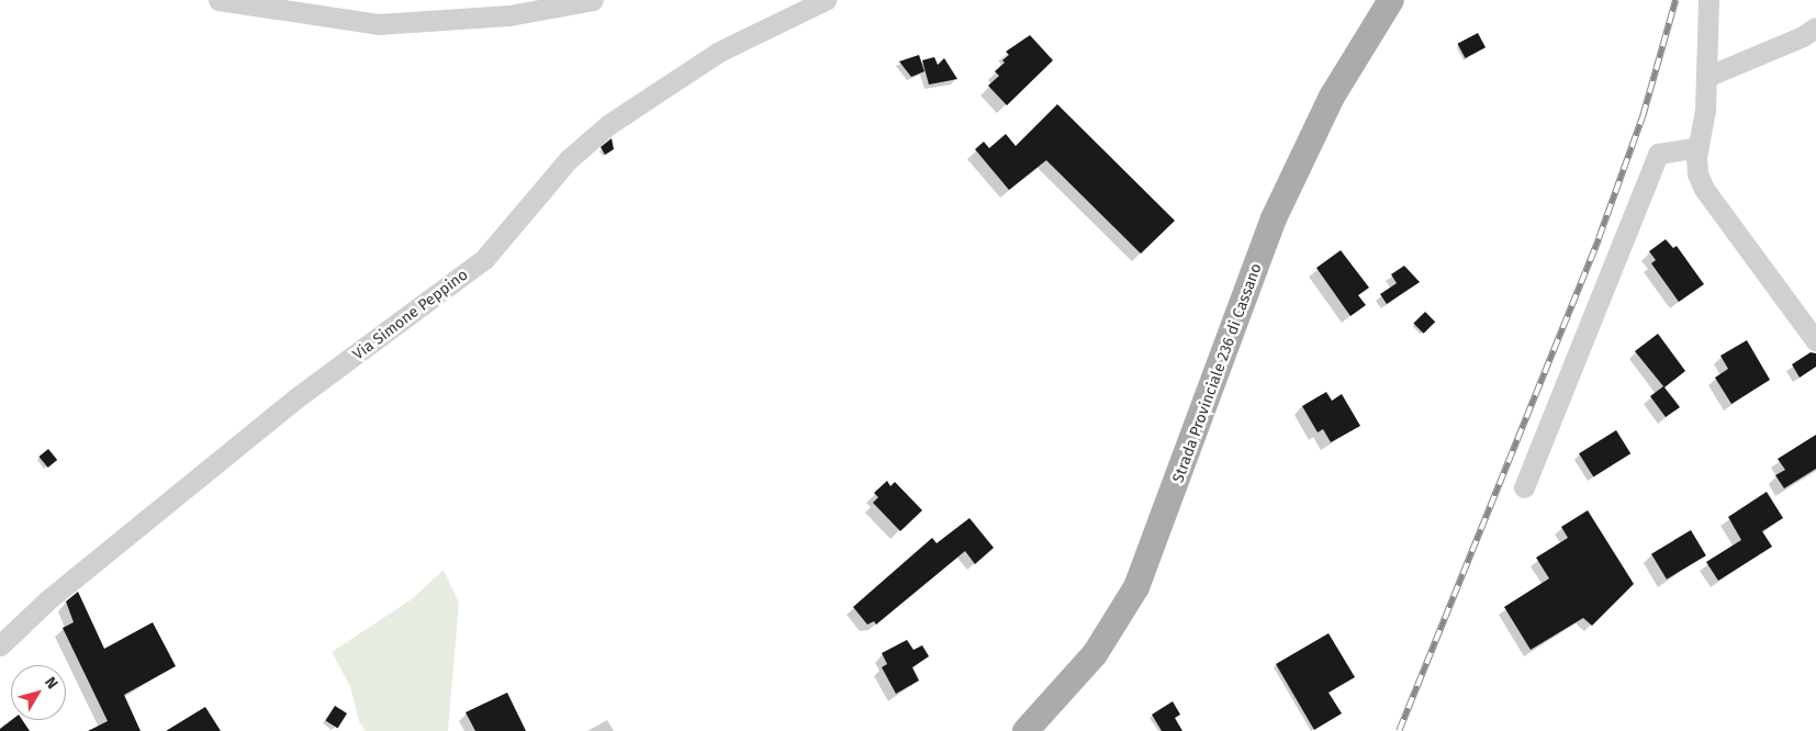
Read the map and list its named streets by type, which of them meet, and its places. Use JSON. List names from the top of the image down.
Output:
{
  "streets": {
    "main road": ["Strada Provinciale 236 di Cassano"],
    "street": ["Via Simone Peppino"]
  },
  "north": "top right"
}
